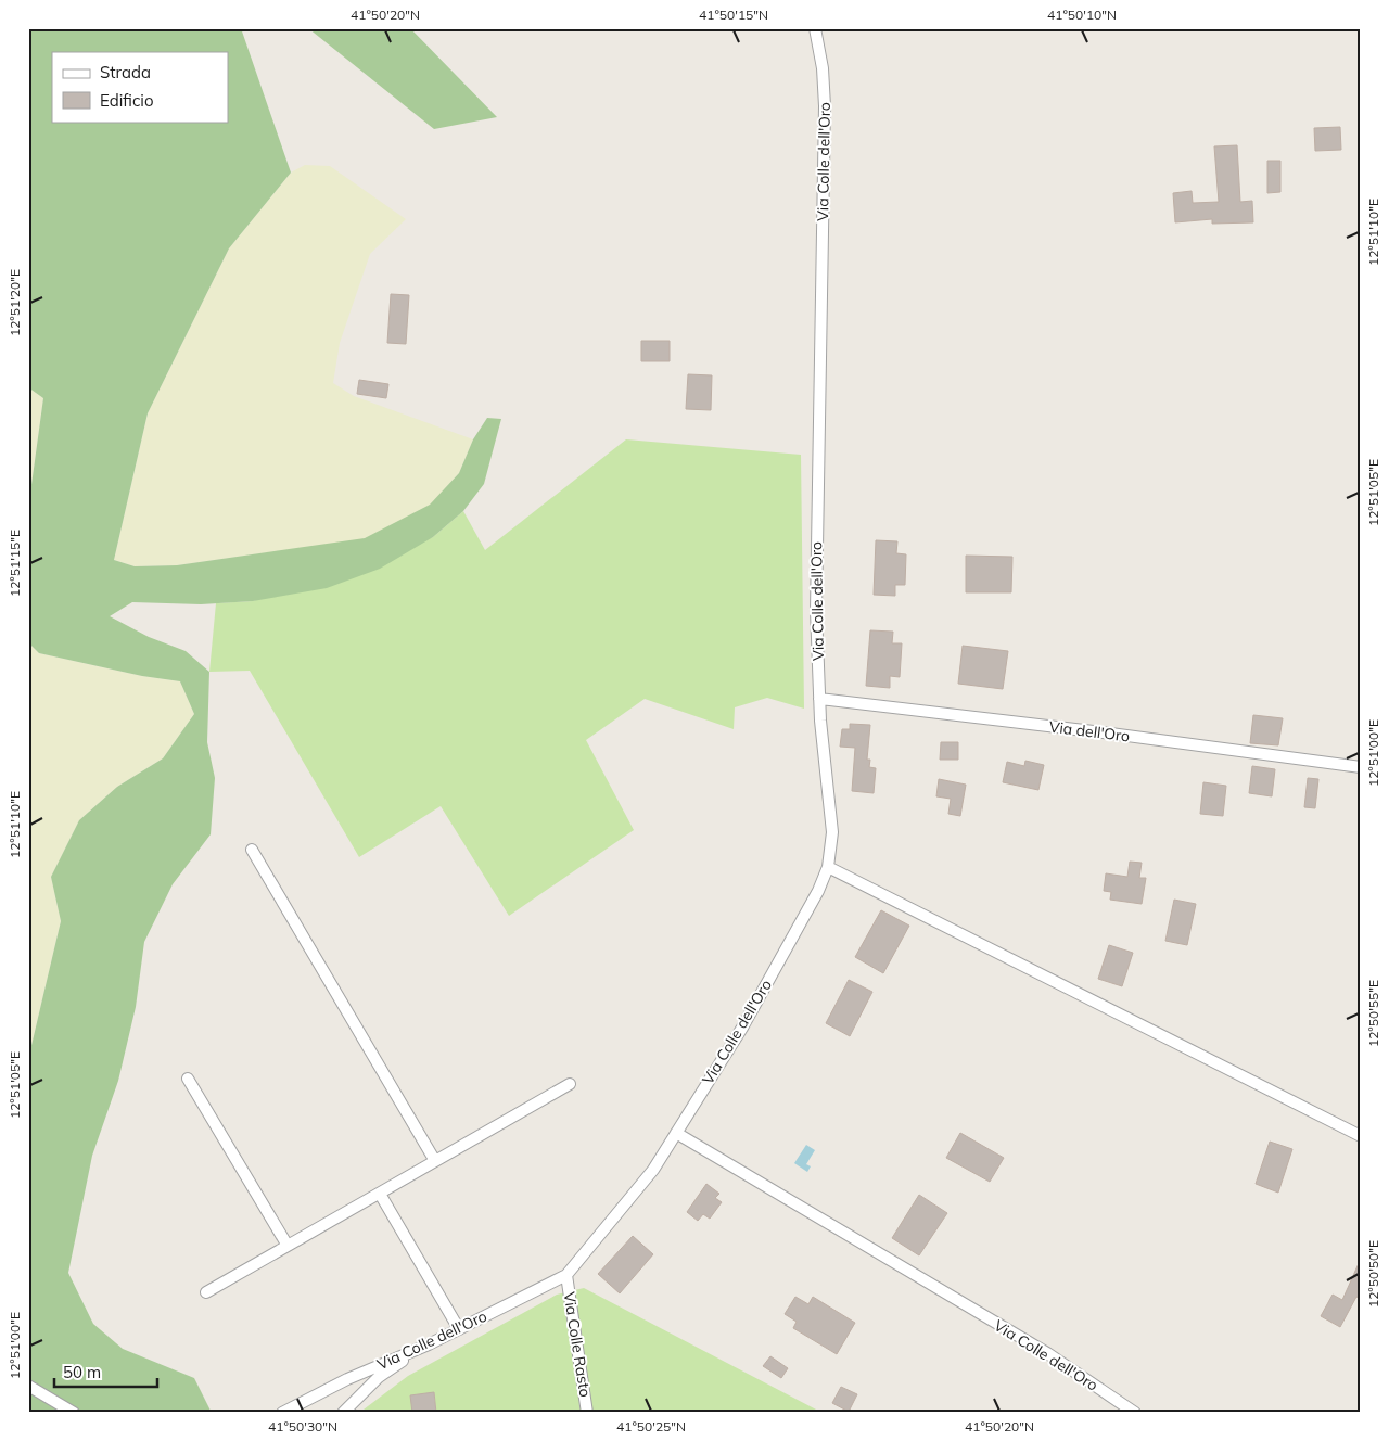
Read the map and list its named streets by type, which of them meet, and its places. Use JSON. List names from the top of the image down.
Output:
{
  "streets": {
    "street": ["Via Colle dell'Oro", "Via dell'Oro", "Via Colle Rasto"]
  },
  "crossings": [
    ["Via Colle dell'Oro", "Via dell'Oro"],
    ["Via Colle dell'Oro", "Via Colle Rasto"]
  ],
  "legend": ["Strada", "Edificio"],
  "scale_bar": "50 m",
  "coordinates": [
    "41°50'20\"N",
    "41°50'15\"N",
    "41°50'10\"N",
    "12°51'10\"E",
    "12°51'20\"E",
    "12°51'05\"E",
    "12°51'15\"E",
    "12°51'00\"E",
    "12°50'55\"E",
    "12°50'50\"E",
    "41°50'30\"N",
    "41°50'25\"N"
  ]
}
